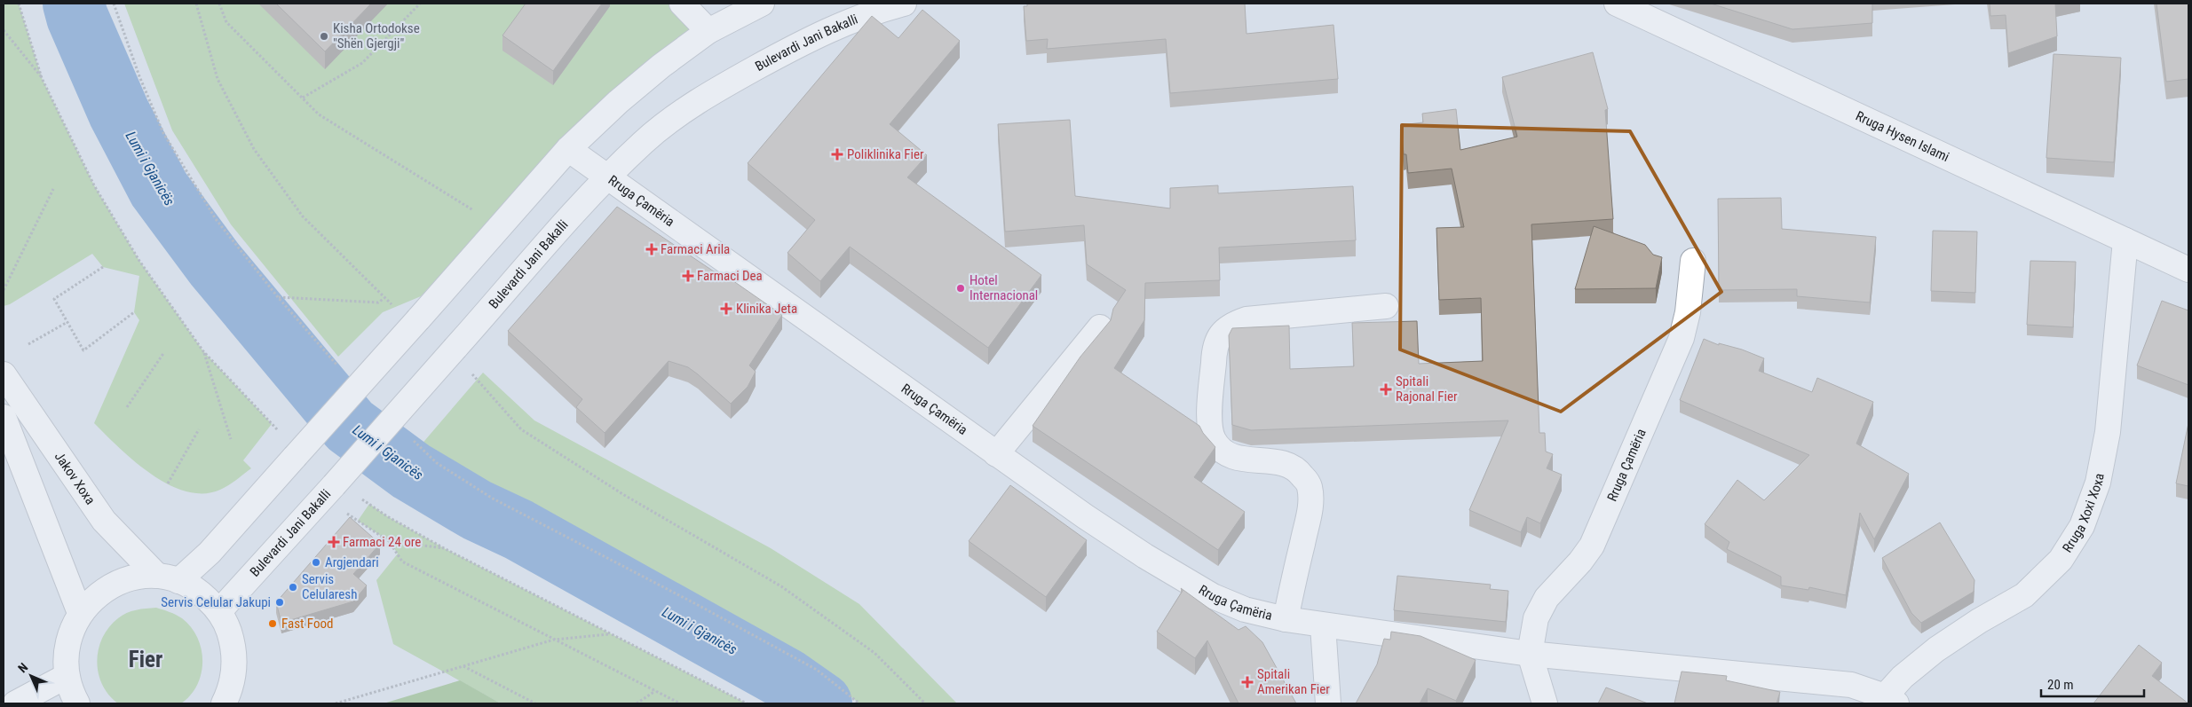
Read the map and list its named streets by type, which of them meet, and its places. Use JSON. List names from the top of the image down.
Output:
{
  "streets": {
    "street": [
      "Bulevardi Jani Bakalli",
      "Rruga Hysen Islami",
      "Rruga Çamëria",
      "Jakov Xoxa",
      "Rruga Xoxi Xoxa"
    ]
  },
  "crossings": [
    ["Bulevardi Jani Bakalli", "Rruga Çamëria"],
    ["Rruga Hysen Islami", "Rruga Xoxi Xoxa"],
    ["Rruga Çamëria", "Rruga Xoxi Xoxa"]
  ],
  "districts": ["Fier"],
  "water": ["Lumi i Gjanicës"],
  "places": {
    "other": [
      "Kisha Ortodokse \"Shën Gjergji\"",
      "Hotel Internacional",
      "Argjendari",
      "Servis Celularesh",
      "Servis Celular Jakupi",
      "Fast Food"
    ],
    "health": [
      "Poliklinika Fier",
      "Farmaci Arila",
      "Farmaci Dea",
      "Klinika Jeta",
      "Spitali Rajonal Fier",
      "Farmaci 24 ore",
      "Spitali Amerikan Fier"
    ]
  },
  "scale_bar": "20 m",
  "north": "top left"
}
